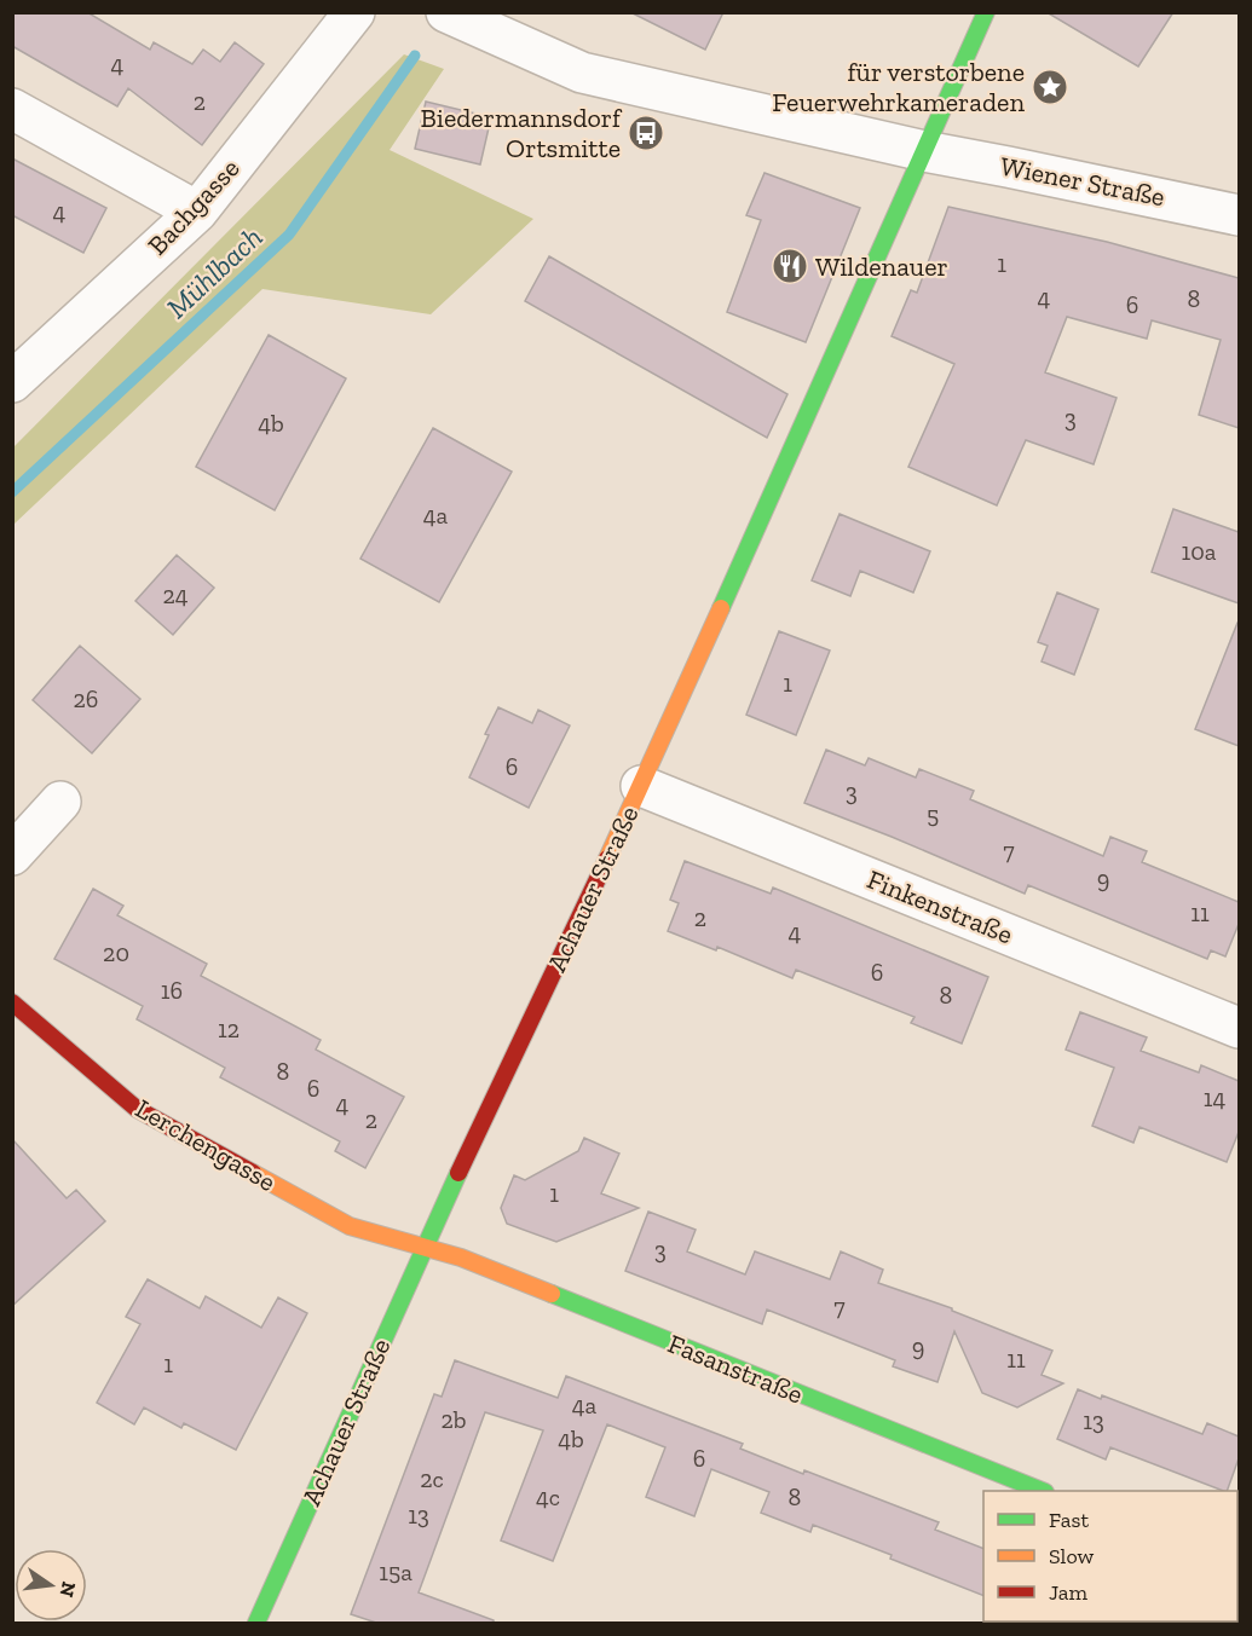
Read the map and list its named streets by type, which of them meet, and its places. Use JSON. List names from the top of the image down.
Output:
{
  "streets": {
    "street": [
      "Wiener Straße",
      "Bachgasse",
      "Achauer Straße",
      "Finkenstraße",
      "Lerchengasse",
      "Fasanstraße"
    ]
  },
  "crossings": [
    ["Wiener Straße", "Achauer Straße"],
    ["Achauer Straße", "Finkenstraße"],
    ["Achauer Straße", "Lerchengasse"],
    ["Achauer Straße", "Fasanstraße"],
    ["Lerchengasse", "Fasanstraße"]
  ],
  "water": ["Mühlbach"],
  "places": {
    "place": ["für verstorbene Feuerwehrkameraden"],
    "bus stop": ["Biedermannsdorf Ortsmitte"],
    "restaurant": ["Wildenauer"]
  },
  "house_numbers": [
    "4",
    "2",
    "4",
    "1",
    "4",
    "8",
    "6",
    "3",
    "4b",
    "4a",
    "10a",
    "24",
    "1",
    "26",
    "6",
    "3",
    "5",
    "7",
    "9",
    "11",
    "2",
    "4",
    "20",
    "6",
    "16",
    "8",
    "12",
    "8",
    "6",
    "14",
    "4",
    "2",
    "1",
    "3",
    "7",
    "9",
    "11",
    "1",
    "4a",
    "2b",
    "13",
    "4b",
    "6",
    "2c",
    "4c",
    "8",
    "13",
    "15a"
  ],
  "legend": ["Fast", "Slow", "Jam"],
  "north": "right"
}
